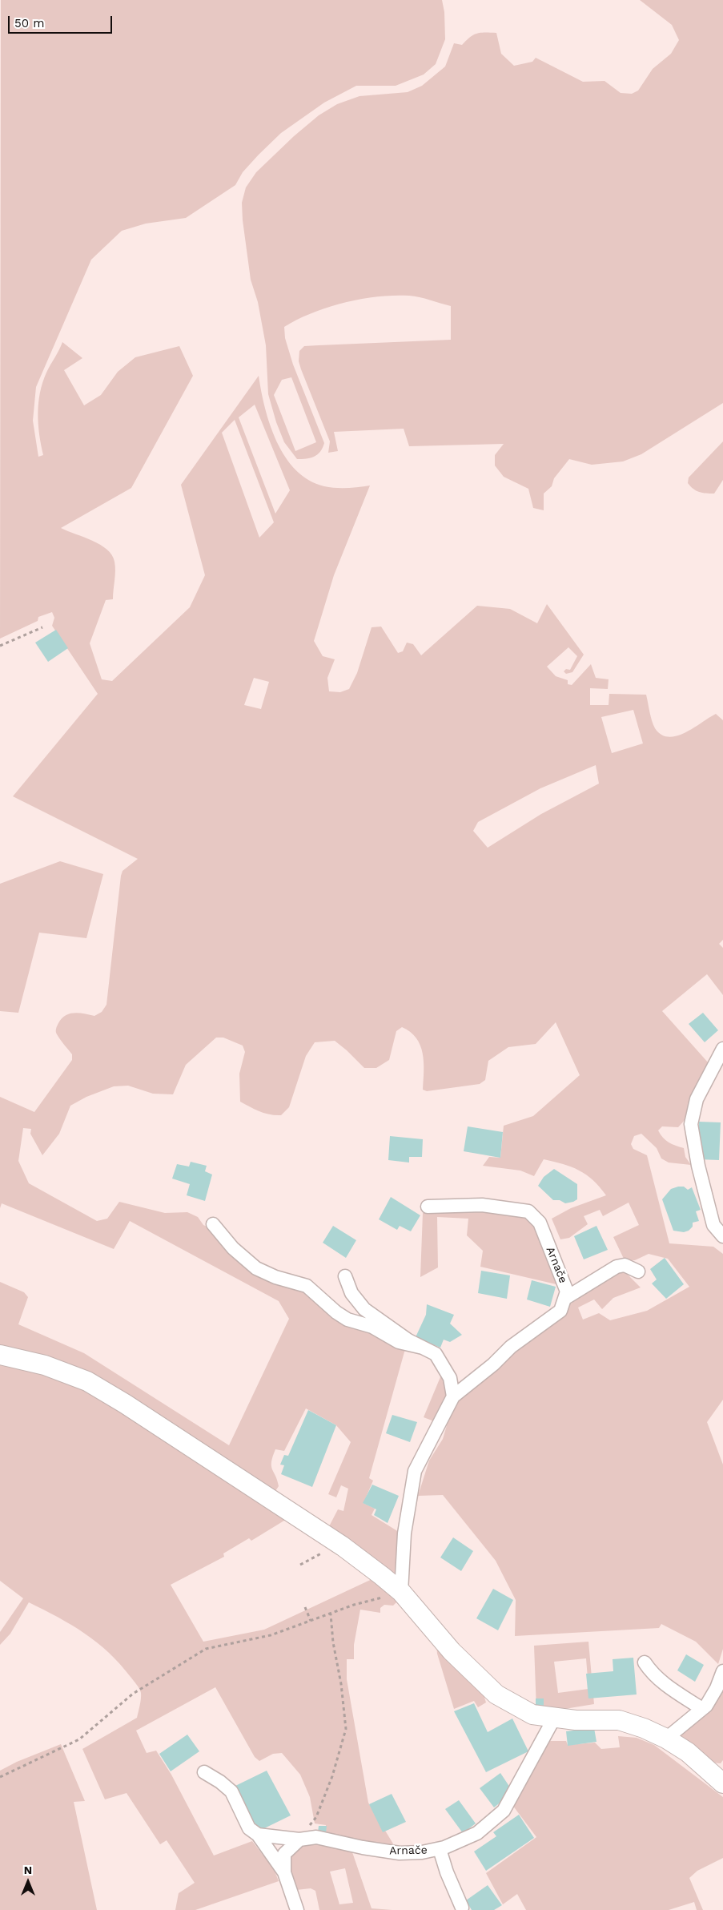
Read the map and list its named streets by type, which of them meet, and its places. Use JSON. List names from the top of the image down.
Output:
{
  "streets": {
    "street": ["Arnače"]
  },
  "scale_bar": "50 m",
  "north": "top"
}
